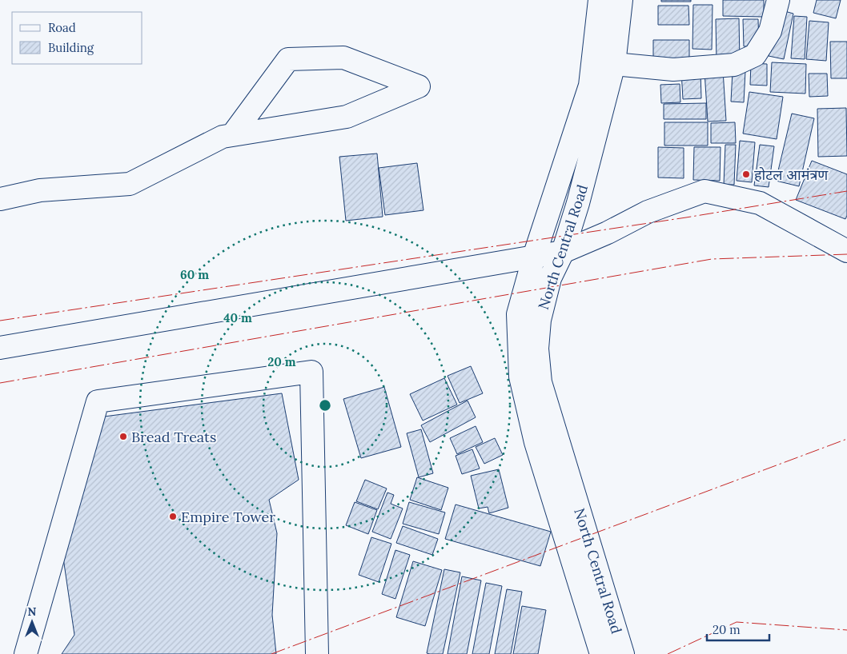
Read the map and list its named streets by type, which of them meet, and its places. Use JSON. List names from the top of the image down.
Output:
{
  "streets": {
    "main road": ["North Central Road"]
  },
  "places": ["होटल आमंत्रण", "Bread Treats", "Empire Tower"],
  "legend": ["Road", "Building"],
  "scale_bar": "20 m",
  "north": "top",
  "rings": ["60 m", "40 m", "20 m"]
}
